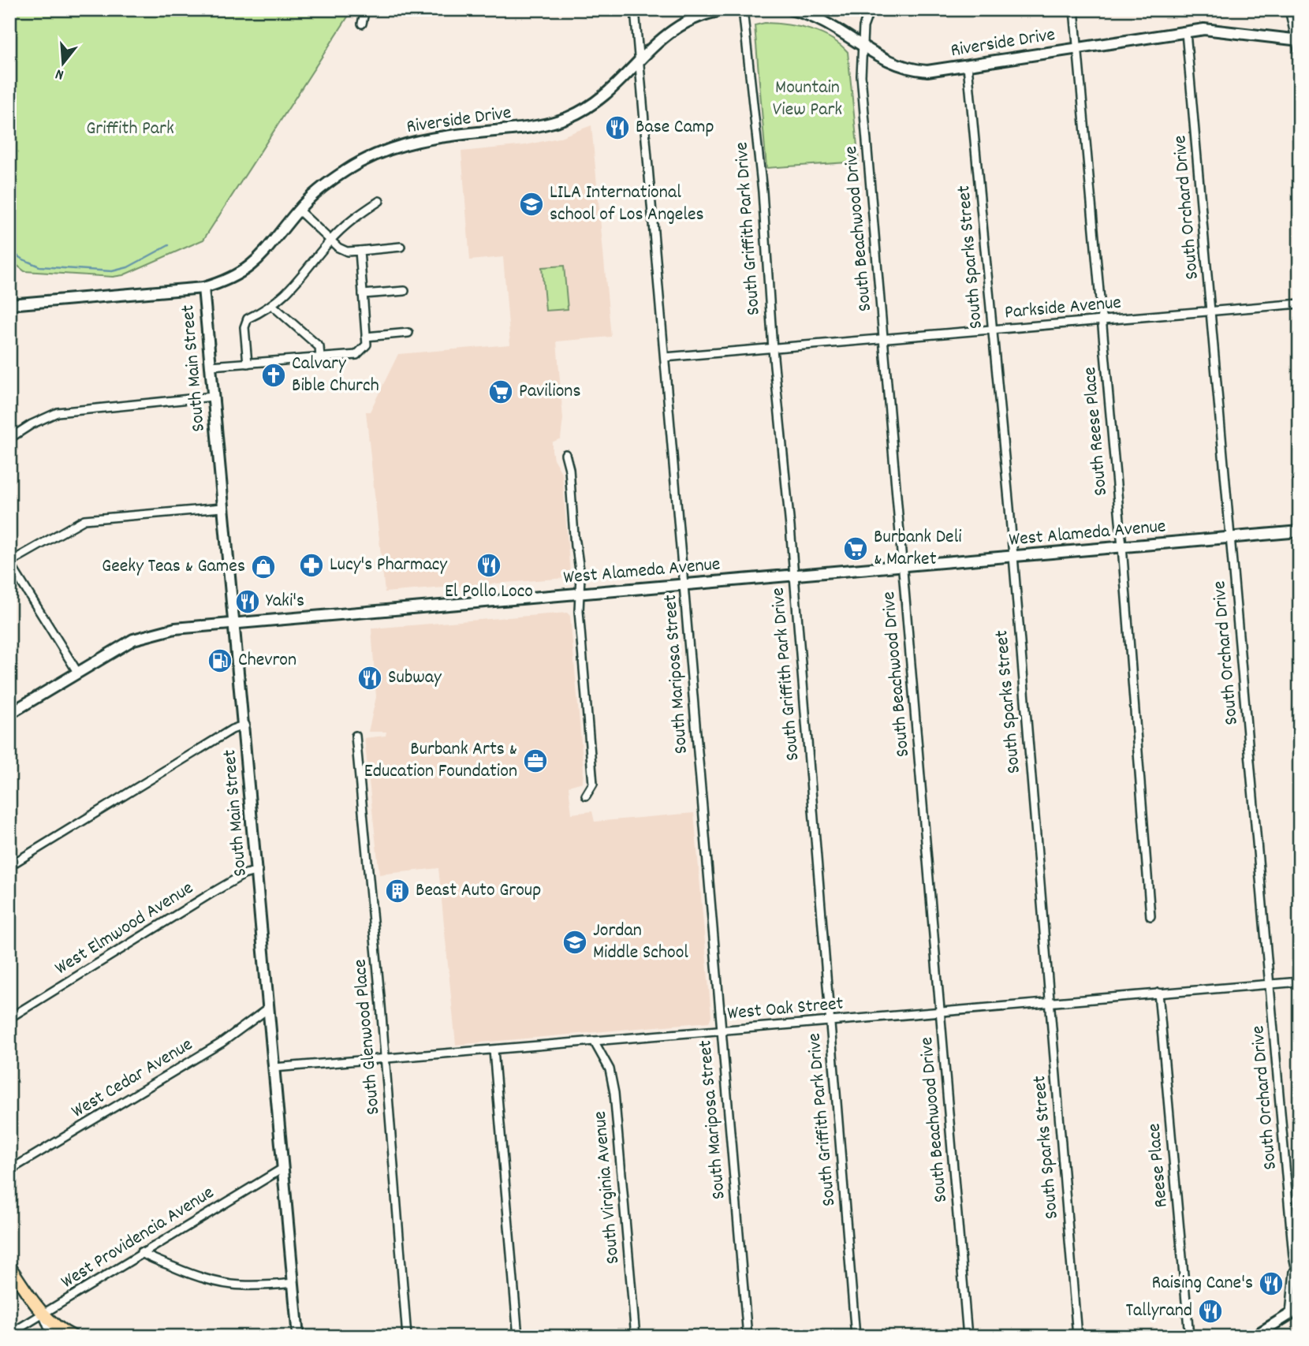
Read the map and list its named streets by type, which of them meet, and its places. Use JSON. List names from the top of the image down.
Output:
{
  "streets": {
    "main road": ["Riverside Drive", "South Main Street", "West Alameda Avenue"],
    "street": [
      "South Orchard Drive",
      "South Griffith Park Drive",
      "South Beachwood Drive",
      "South Sparks Street",
      "Parkside Avenue",
      "South Reese Place",
      "South Mariposa Street",
      "West Elmwood Avenue",
      "West Oak Street",
      "South Glenwood Place",
      "West Cedar Avenue",
      "Reese Place",
      "South Virginia Avenue",
      "West Providencia Avenue"
    ]
  },
  "crossings": [
    ["Riverside Drive", "South Orchard Drive"],
    ["Riverside Drive", "South Beachwood Drive"],
    ["Riverside Drive", "South Sparks Street"],
    ["Riverside Drive", "South Main Street"],
    ["Riverside Drive", "South Reese Place"],
    ["Riverside Drive", "South Mariposa Street"],
    ["South Orchard Drive", "Parkside Avenue"],
    ["South Orchard Drive", "West Alameda Avenue"],
    ["South Orchard Drive", "West Oak Street"],
    ["South Griffith Park Drive", "Parkside Avenue"],
    ["South Griffith Park Drive", "West Alameda Avenue"],
    ["South Griffith Park Drive", "West Oak Street"],
    ["South Beachwood Drive", "Parkside Avenue"],
    ["South Beachwood Drive", "West Alameda Avenue"],
    ["South Beachwood Drive", "West Oak Street"],
    ["South Sparks Street", "Parkside Avenue"],
    ["South Sparks Street", "West Alameda Avenue"],
    ["South Sparks Street", "West Oak Street"],
    ["Parkside Avenue", "South Reese Place"],
    ["Parkside Avenue", "South Mariposa Street"],
    ["South Main Street", "West Alameda Avenue"],
    ["South Main Street", "West Elmwood Avenue"],
    ["South Main Street", "West Oak Street"],
    ["South Main Street", "West Cedar Avenue"],
    ["South Main Street", "West Providencia Avenue"],
    ["South Reese Place", "West Alameda Avenue"],
    ["West Alameda Avenue", "South Mariposa Street"],
    ["South Mariposa Street", "West Oak Street"],
    ["West Oak Street", "South Glenwood Place"],
    ["West Oak Street", "Reese Place"],
    ["West Oak Street", "South Virginia Avenue"]
  ],
  "parks": ["Mountain View Park", "Griffith Park"],
  "places": {
    "restaurant": [
      "Base Camp",
      "El Pollo Loco",
      "Yaki's",
      "Subway",
      "Raising Cane's",
      "Tallyrand"
    ],
    "school or university": ["LILA International school of Los Angeles", "Jordan Middle School"],
    "church": ["Calvary Bible Church"],
    "supermarket": ["Pavilions", "Burbank Deli & Market"],
    "pharmacy": ["Lucy's Pharmacy"],
    "shop": ["Geeky Teas & Games"],
    "fuel station": ["Chevron"],
    "office": ["Burbank Arts & Education Foundation"],
    "building": ["Beast Auto Group"]
  },
  "north": "bottom"
}
